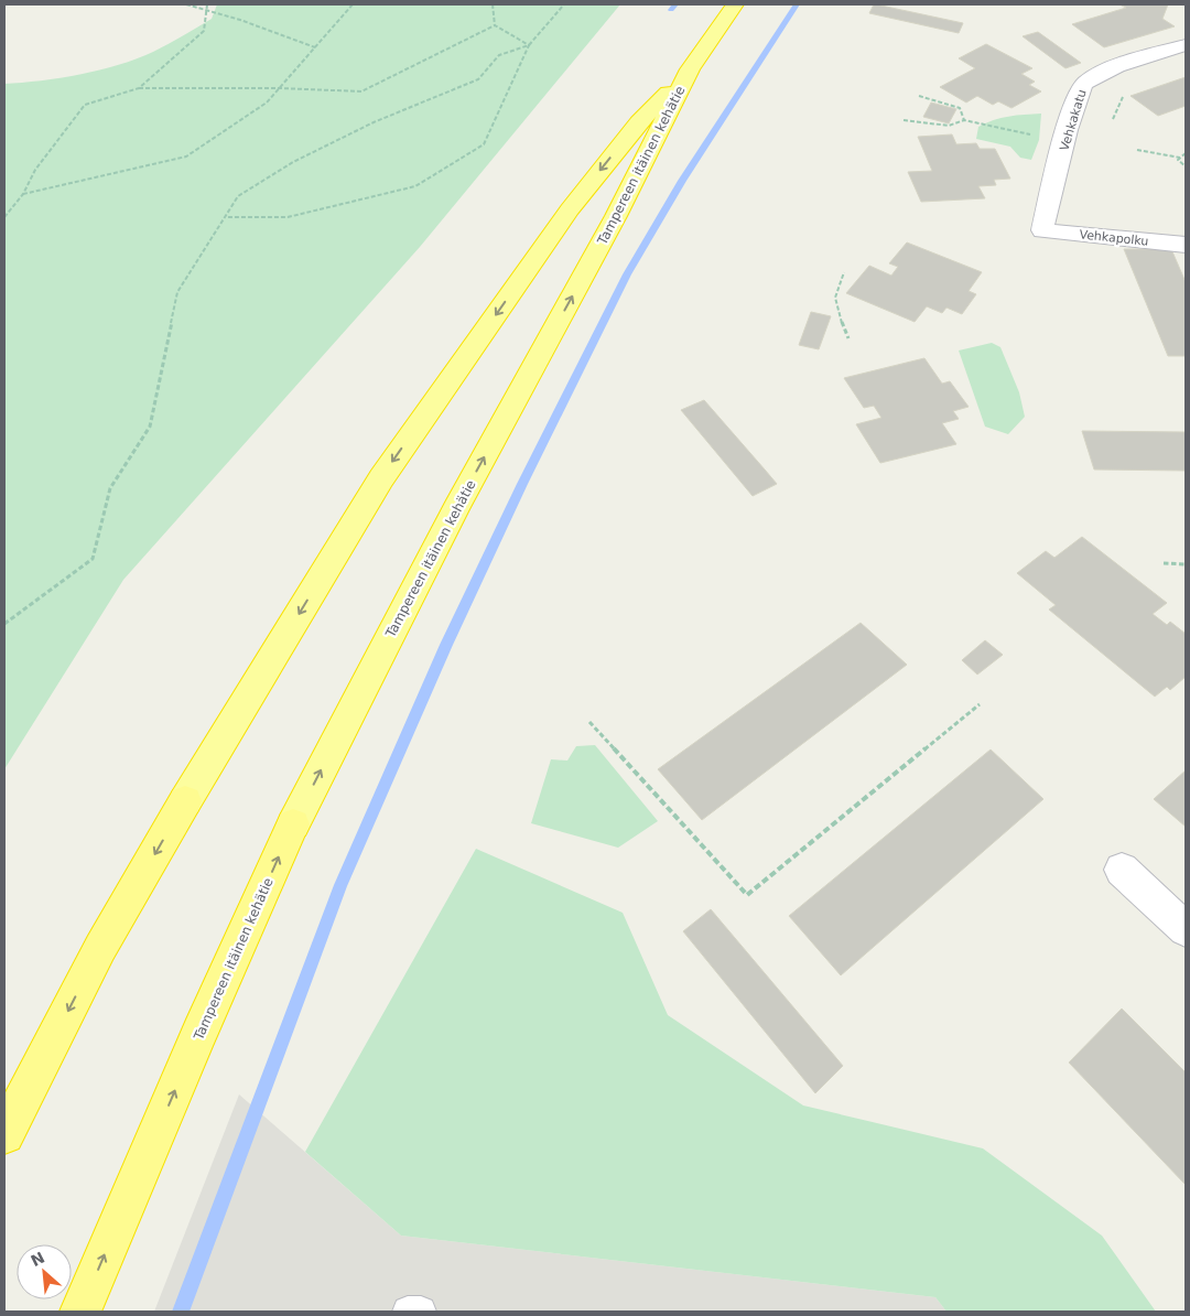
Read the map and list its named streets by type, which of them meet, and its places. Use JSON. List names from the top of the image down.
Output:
{
  "streets": {
    "highway": ["Tampereen itäinen kehätie"],
    "street": ["Vehkakatu", "Vehkapolku"]
  },
  "crossings": [
    ["Vehkakatu", "Vehkapolku"]
  ],
  "north": "top left"
}
